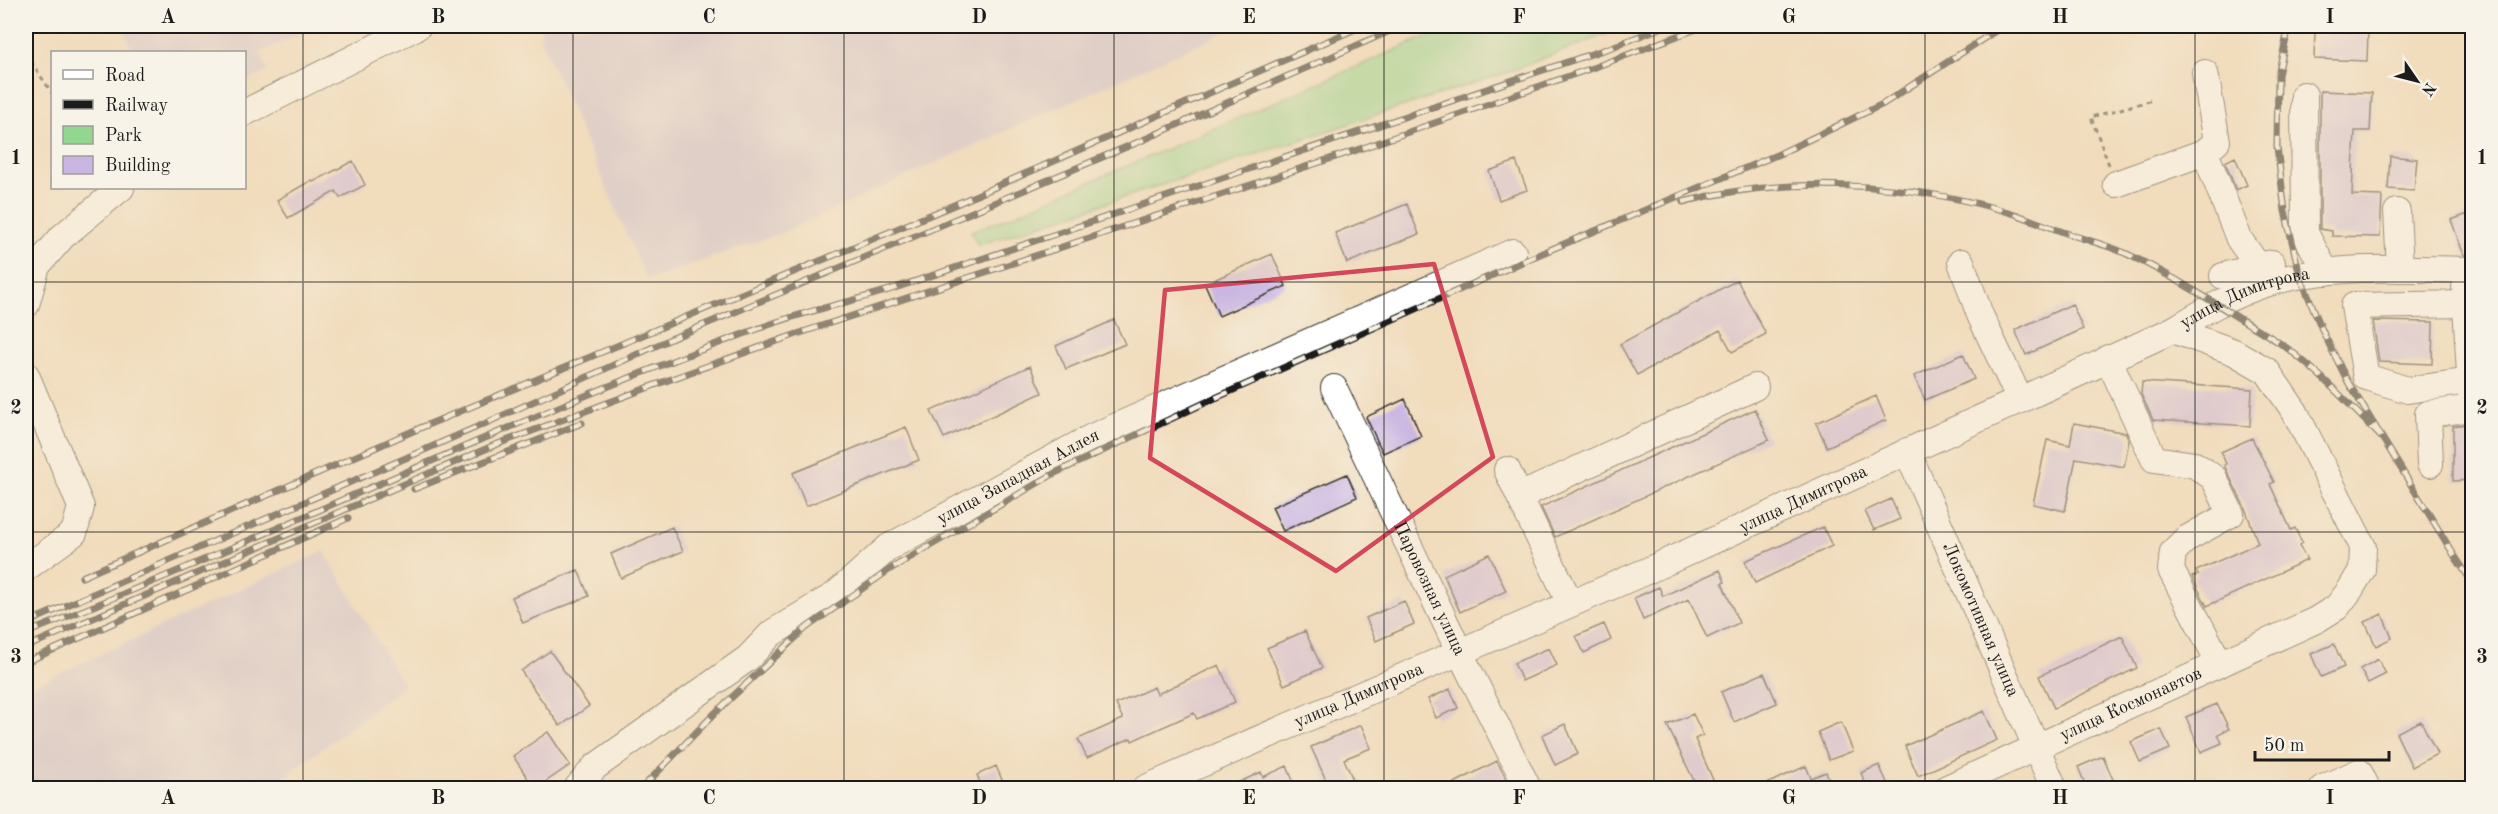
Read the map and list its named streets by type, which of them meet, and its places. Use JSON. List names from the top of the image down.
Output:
{
  "streets": {
    "street": [
      "улица Димитрова",
      "улица Западная Аллея",
      "Паровозная улица",
      "Локомотивная улица",
      "улица Космонавтов"
    ]
  },
  "crossings": [
    ["улица Димитрова", "Паровозная улица"],
    ["улица Димитрова", "Локомотивная улица"],
    ["улица Димитрова", "улица Космонавтов"],
    ["Локомотивная улица", "улица Космонавтов"]
  ],
  "legend": [
    "Road",
    "Railway",
    "Park",
    "Building"
  ],
  "scale_bar": "50 m",
  "north": "bottom right",
  "grid": {
    "columns": [
      "A",
      "B",
      "C",
      "D",
      "E",
      "F",
      "G",
      "H",
      "I"
    ],
    "rows": ["1", "2", "3"]
  }
}
